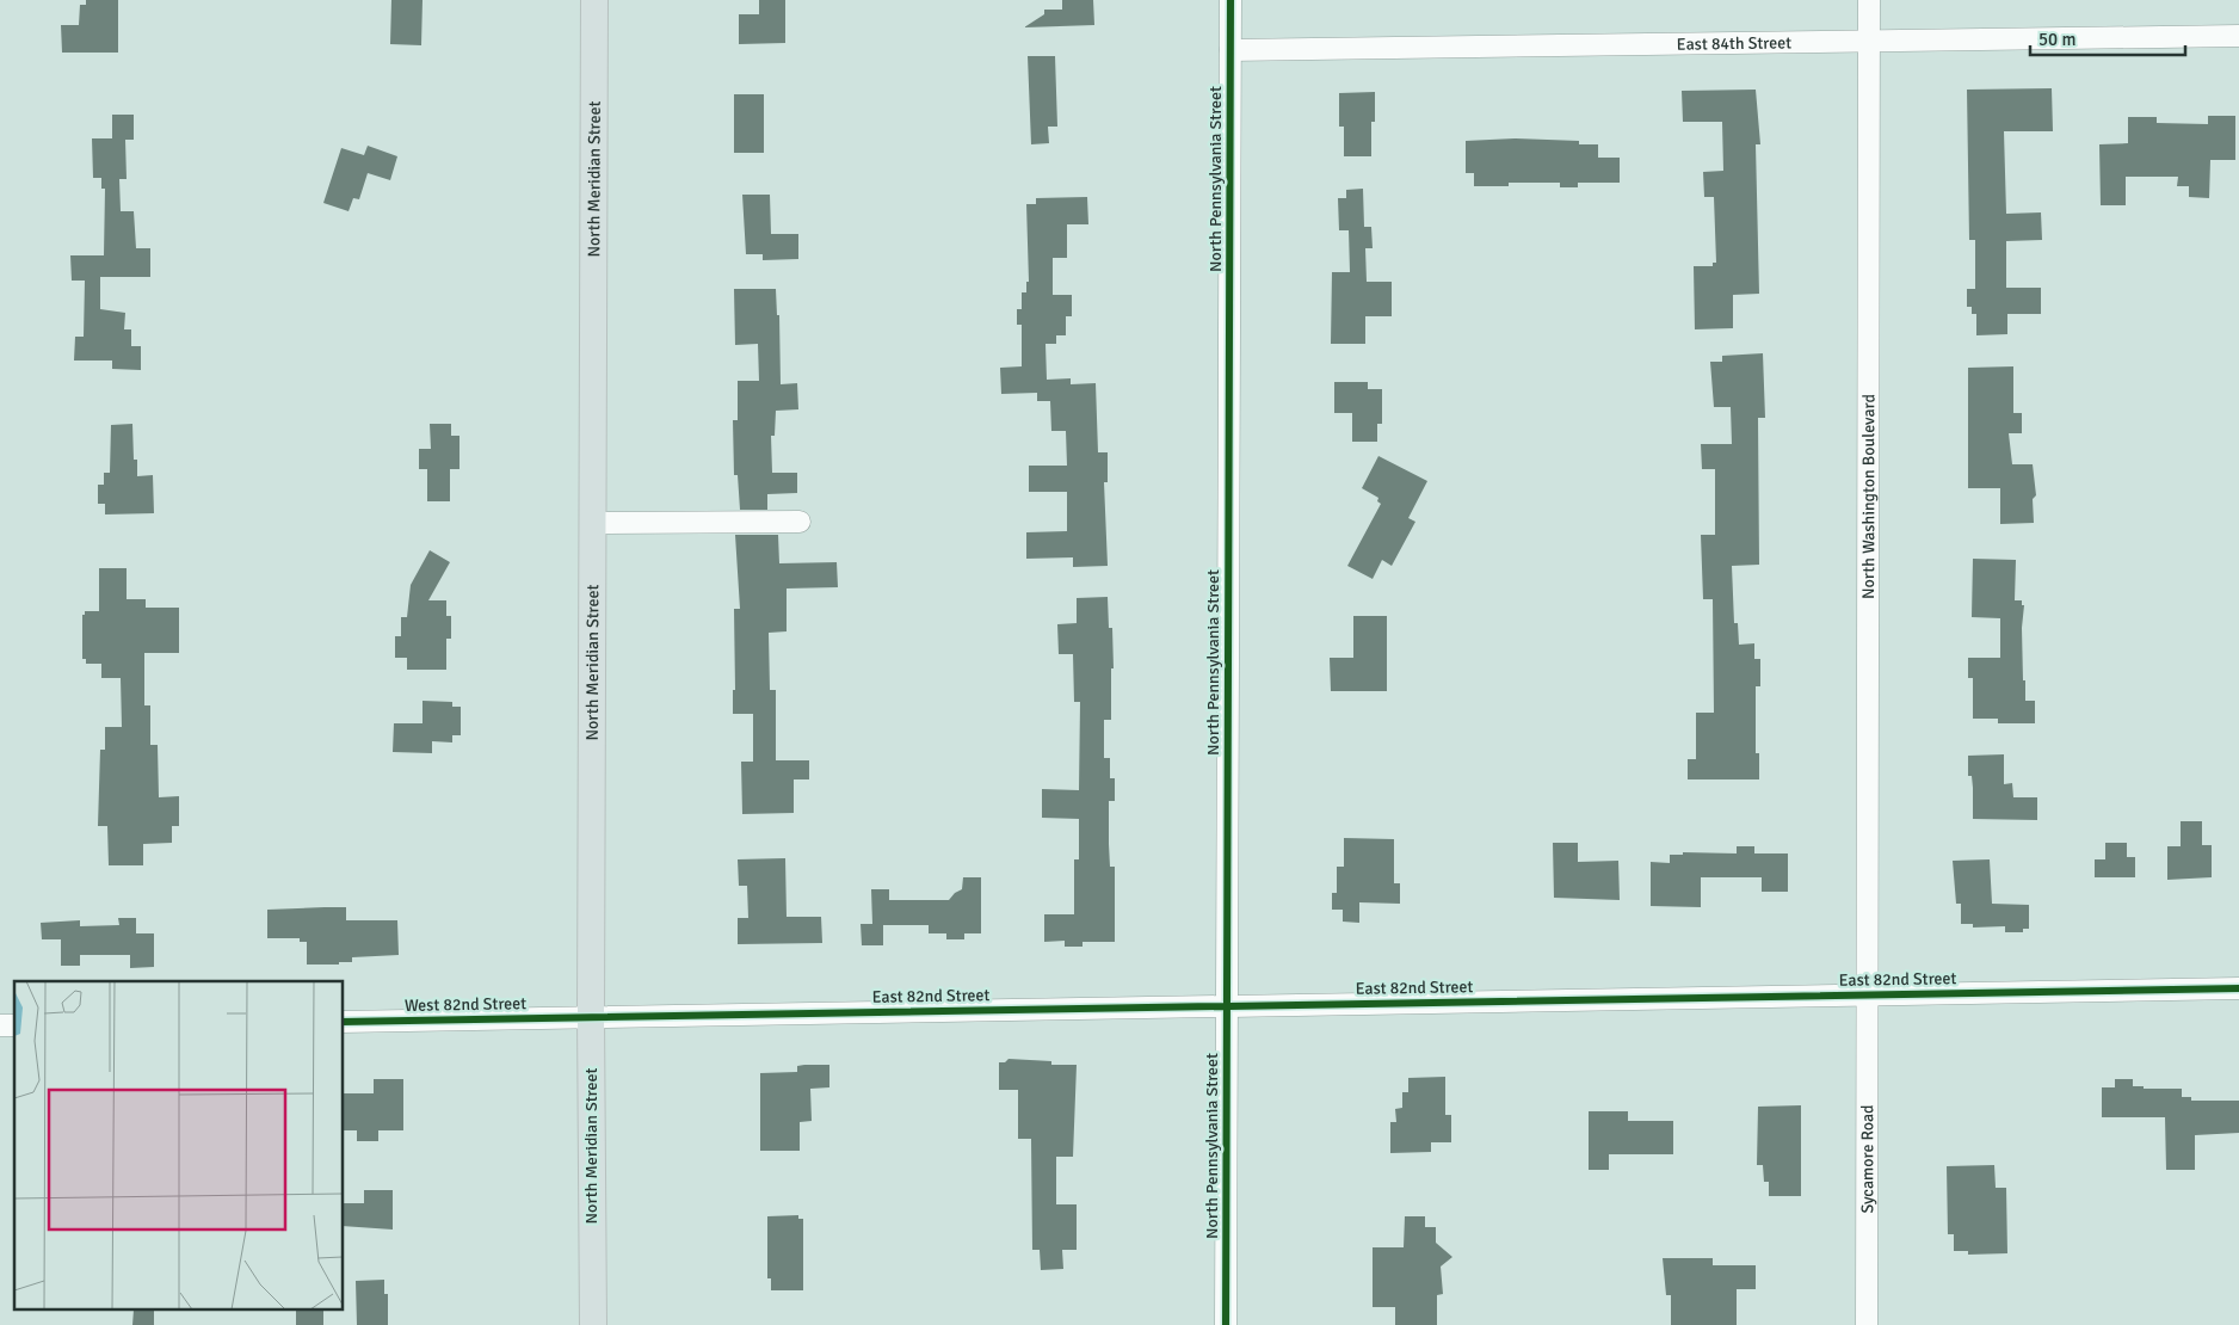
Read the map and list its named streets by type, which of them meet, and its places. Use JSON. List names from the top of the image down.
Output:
{
  "streets": {
    "main road": ["North Meridian Street"],
    "street": [
      "East 84th Street",
      "North Pennsylvania Street",
      "North Washington Boulevard",
      "East 82nd Street",
      "West 82nd Street",
      "Sycamore Road"
    ]
  },
  "crossings": [
    ["East 84th Street", "North Pennsylvania Street"],
    ["East 84th Street", "North Washington Boulevard"],
    ["North Meridian Street", "East 82nd Street"],
    ["North Meridian Street", "West 82nd Street"],
    ["North Pennsylvania Street", "East 82nd Street"],
    ["North Washington Boulevard", "East 82nd Street"],
    ["North Washington Boulevard", "Sycamore Road"],
    ["East 82nd Street", "West 82nd Street"],
    ["East 82nd Street", "Sycamore Road"]
  ],
  "scale_bar": "50 m"
}
